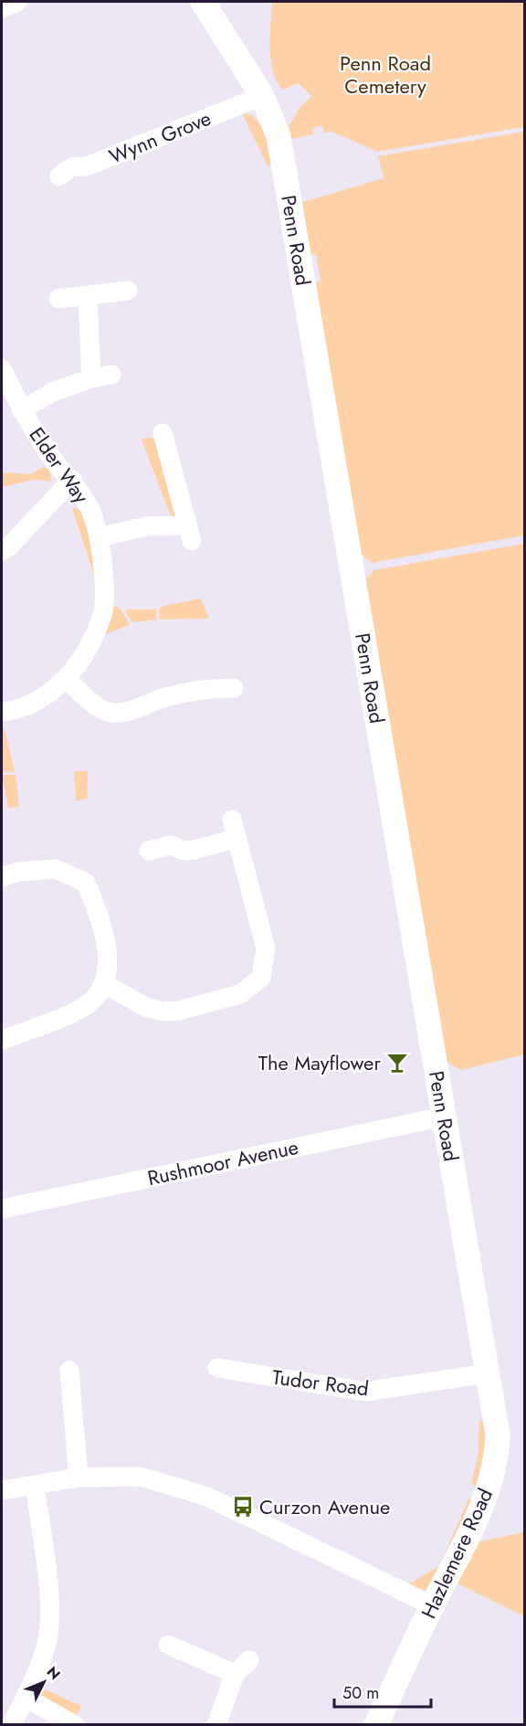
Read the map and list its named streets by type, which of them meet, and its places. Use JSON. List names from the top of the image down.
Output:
{
  "streets": {
    "main road": ["Penn Road", "Hazlemere Road"],
    "street": [
      "Wynn Grove",
      "Elder Way",
      "Rushmoor Avenue",
      "Tudor Road"
    ]
  },
  "crossings": [
    ["Wynn Grove", "Penn Road"],
    ["Penn Road", "Rushmoor Avenue"],
    ["Penn Road", "Tudor Road"],
    ["Penn Road", "Hazlemere Road"],
    ["Tudor Road", "Hazlemere Road"]
  ],
  "parks": ["Penn Road Cemetery"],
  "places": {
    "bar": ["The Mayflower"],
    "bus stop": ["Curzon Avenue"]
  },
  "scale_bar": "50 m",
  "north": "top right"
}
